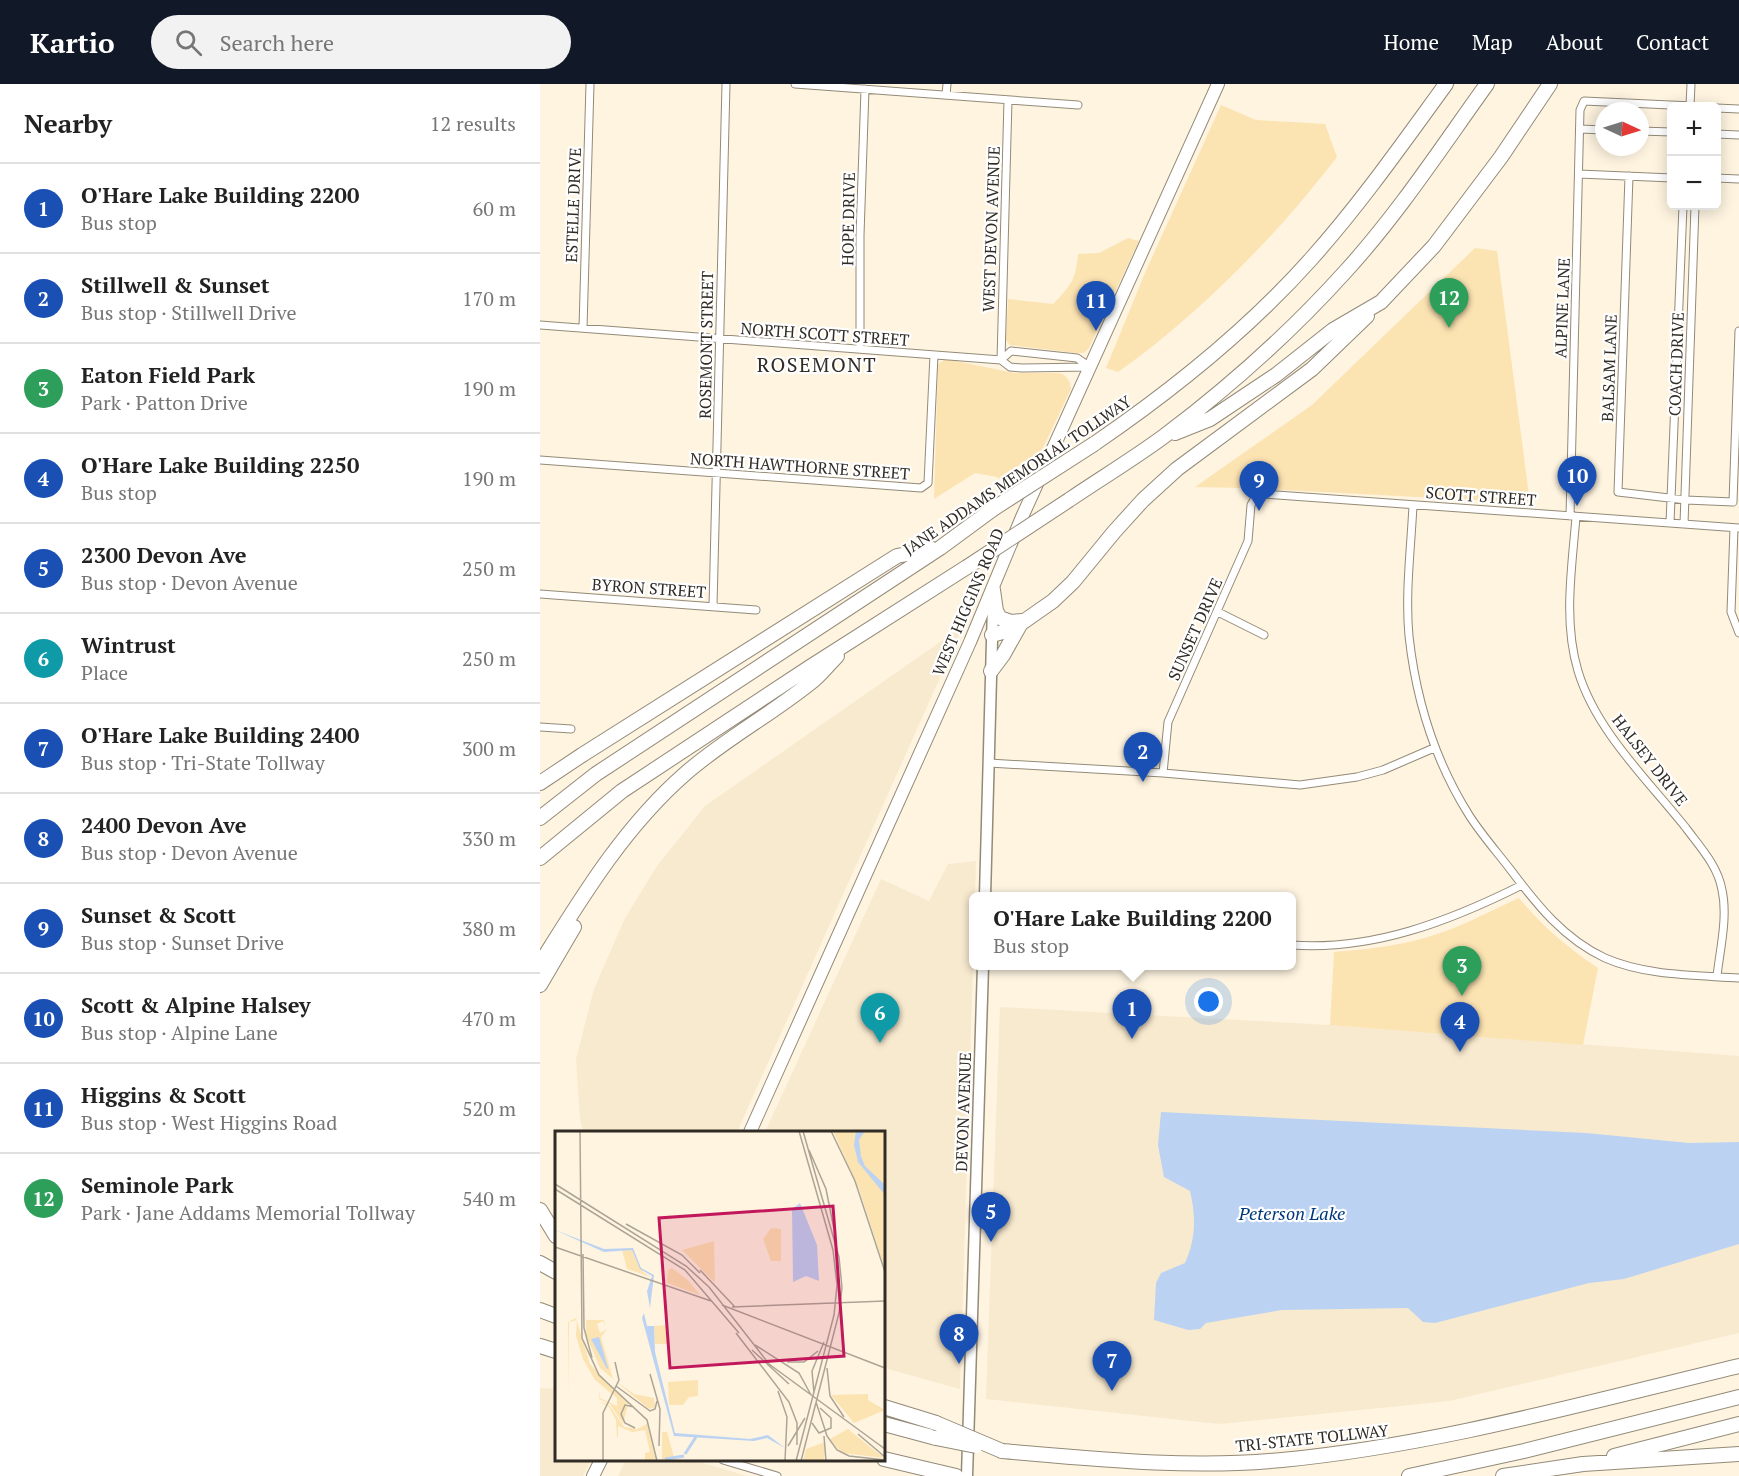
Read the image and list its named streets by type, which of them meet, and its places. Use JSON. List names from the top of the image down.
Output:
{
  "streets": {
    "highway": ["JANE ADDAMS MEMORIAL TOLLWAY", "TRI-STATE TOLLWAY"],
    "main road": ["WEST HIGGINS ROAD", "DEVON AVENUE"],
    "street": [
      "ESTELLE DRIVE",
      "HOPE DRIVE",
      "WEST DEVON AVENUE",
      "ALPINE LANE",
      "NORTH SCOTT STREET",
      "ROSEMONT STREET",
      "COACH DRIVE",
      "BALSAM LANE",
      "NORTH HAWTHORNE STREET",
      "SCOTT STREET",
      "BYRON STREET",
      "SUNSET DRIVE",
      "HALSEY DRIVE"
    ]
  },
  "crossings": [
    ["ESTELLE DRIVE", "NORTH SCOTT STREET"],
    ["HOPE DRIVE", "NORTH SCOTT STREET"],
    ["WEST DEVON AVENUE", "NORTH SCOTT STREET"],
    ["ALPINE LANE", "SCOTT STREET"],
    ["ALPINE LANE", "HALSEY DRIVE"],
    ["NORTH SCOTT STREET", "ROSEMONT STREET"],
    ["NORTH SCOTT STREET", "NORTH HAWTHORNE STREET"],
    ["NORTH SCOTT STREET", "WEST HIGGINS ROAD"],
    ["ROSEMONT STREET", "NORTH HAWTHORNE STREET"],
    ["ROSEMONT STREET", "BYRON STREET"],
    ["COACH DRIVE", "BALSAM LANE"],
    ["COACH DRIVE", "SCOTT STREET"],
    ["SCOTT STREET", "SUNSET DRIVE"],
    ["SCOTT STREET", "HALSEY DRIVE"]
  ],
  "districts": ["ROSEMONT"],
  "water": ["Peterson Lake"],
  "north": "right",
  "page": {
    "header": "Kartio",
    "search": "Search here",
    "nav": [
      "Home",
      "Map",
      "About",
      "Contact"
    ],
    "heading": ["Nearby", "12 results"],
    "map_buttons": ["+", "−"],
    "list": [
      {
        "mark": "1",
        "name": "O'Hare Lake Building 2200",
        "note": "Bus stop",
        "value": "60 m"
      },
      {
        "mark": "2",
        "name": "Stillwell & Sunset",
        "note": "Bus stop · Stillwell Drive",
        "value": "170 m"
      },
      {
        "mark": "3",
        "name": "Eaton Field Park",
        "note": "Park · Patton Drive",
        "value": "190 m"
      },
      {
        "mark": "4",
        "name": "O'Hare Lake Building 2250",
        "note": "Bus stop",
        "value": "190 m"
      },
      {
        "mark": "5",
        "name": "2300 Devon Ave",
        "note": "Bus stop · Devon Avenue",
        "value": "250 m"
      },
      {
        "mark": "6",
        "name": "Wintrust",
        "note": "Place",
        "value": "250 m"
      },
      {
        "mark": "7",
        "name": "O'Hare Lake Building 2400",
        "note": "Bus stop · Tri-State Tollway",
        "value": "300 m"
      },
      {
        "mark": "8",
        "name": "2400 Devon Ave",
        "note": "Bus stop · Devon Avenue",
        "value": "330 m"
      },
      {
        "mark": "9",
        "name": "Sunset & Scott",
        "note": "Bus stop · Sunset Drive",
        "value": "380 m"
      },
      {
        "mark": "10",
        "name": "Scott & Alpine Halsey",
        "note": "Bus stop · Alpine Lane",
        "value": "470 m"
      },
      {
        "mark": "11",
        "name": "Higgins & Scott",
        "note": "Bus stop · West Higgins Road",
        "value": "520 m"
      },
      {
        "mark": "12",
        "name": "Seminole Park",
        "note": "Park · Jane Addams Memorial Tollway",
        "value": "540 m"
      }
    ],
    "pins": [
      "12",
      "11",
      "10",
      "9",
      "2",
      "3",
      "1",
      "6",
      "4",
      "5",
      "8",
      "7"
    ],
    "popup": ["O'Hare Lake Building 2200", "Bus stop"]
  }
}
